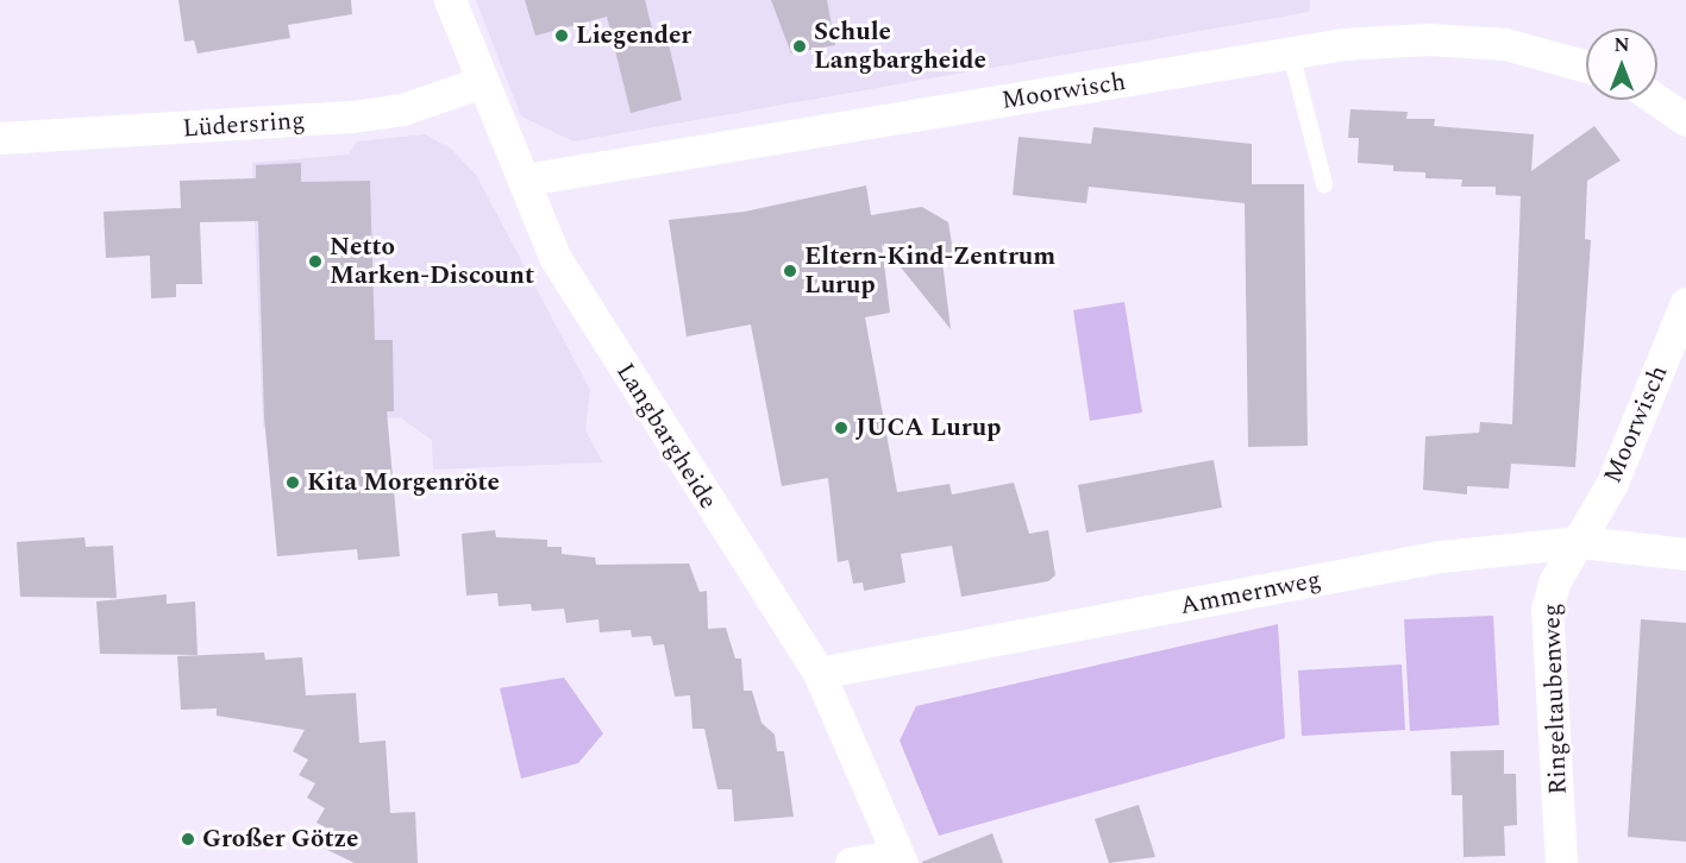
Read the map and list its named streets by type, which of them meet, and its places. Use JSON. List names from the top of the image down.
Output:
{
  "streets": {
    "street": [
      "Moorwisch",
      "Lüdersring",
      "Langbargheide",
      "Ammernweg",
      "Ringeltaubenweg"
    ]
  },
  "crossings": [
    ["Moorwisch", "Langbargheide"],
    ["Moorwisch", "Ammernweg"],
    ["Moorwisch", "Ringeltaubenweg"],
    ["Lüdersring", "Langbargheide"],
    ["Langbargheide", "Ammernweg"],
    ["Ammernweg", "Ringeltaubenweg"]
  ],
  "places": [
    "Liegender",
    "Schule Langbargheide",
    "Netto Marken-Discount",
    "Eltern-Kind-Zentrum Lurup",
    "JUCA Lurup",
    "Kita Morgenröte",
    "Großer Götze"
  ],
  "north": "top"
}
